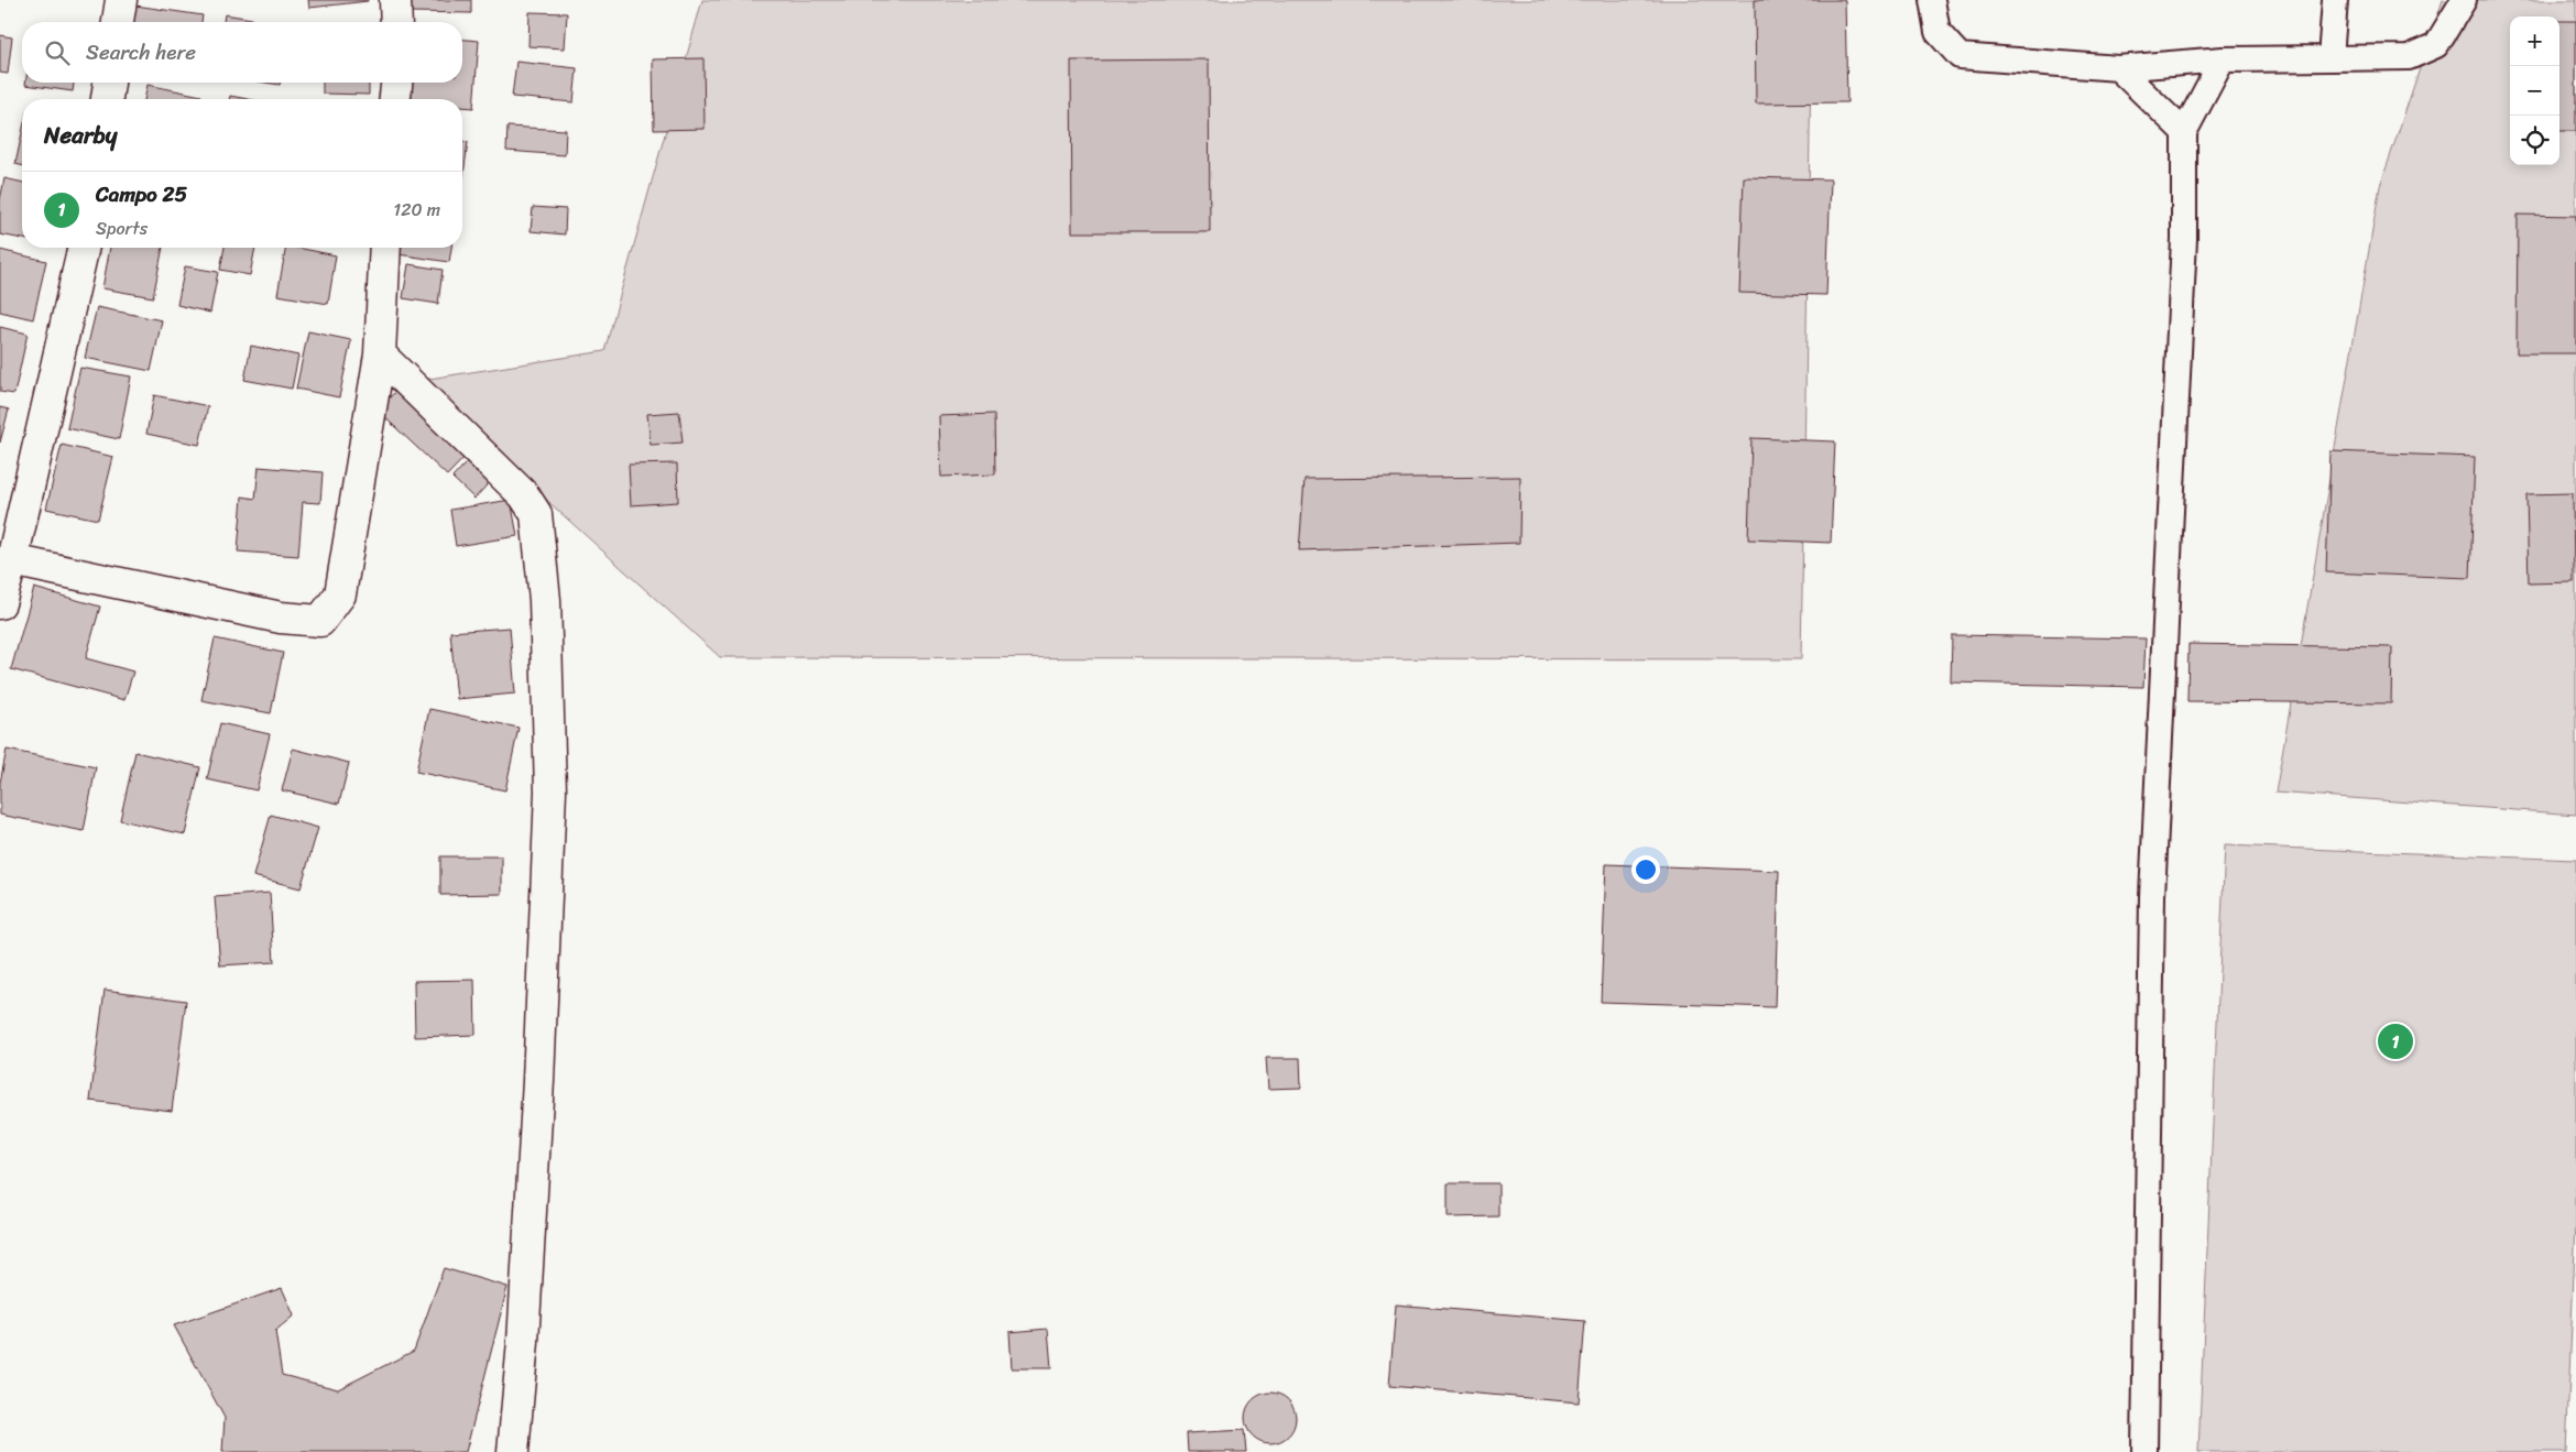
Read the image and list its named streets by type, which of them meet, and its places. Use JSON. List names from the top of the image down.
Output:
{
  "page": {
    "map_buttons": ["+", "−"],
    "search": "Search here",
    "heading": "Nearby",
    "list": [
      {
        "mark": "1",
        "name": "Campo 25",
        "note": "Sports",
        "value": "120 m"
      }
    ],
    "pins": "1"
  }
}
